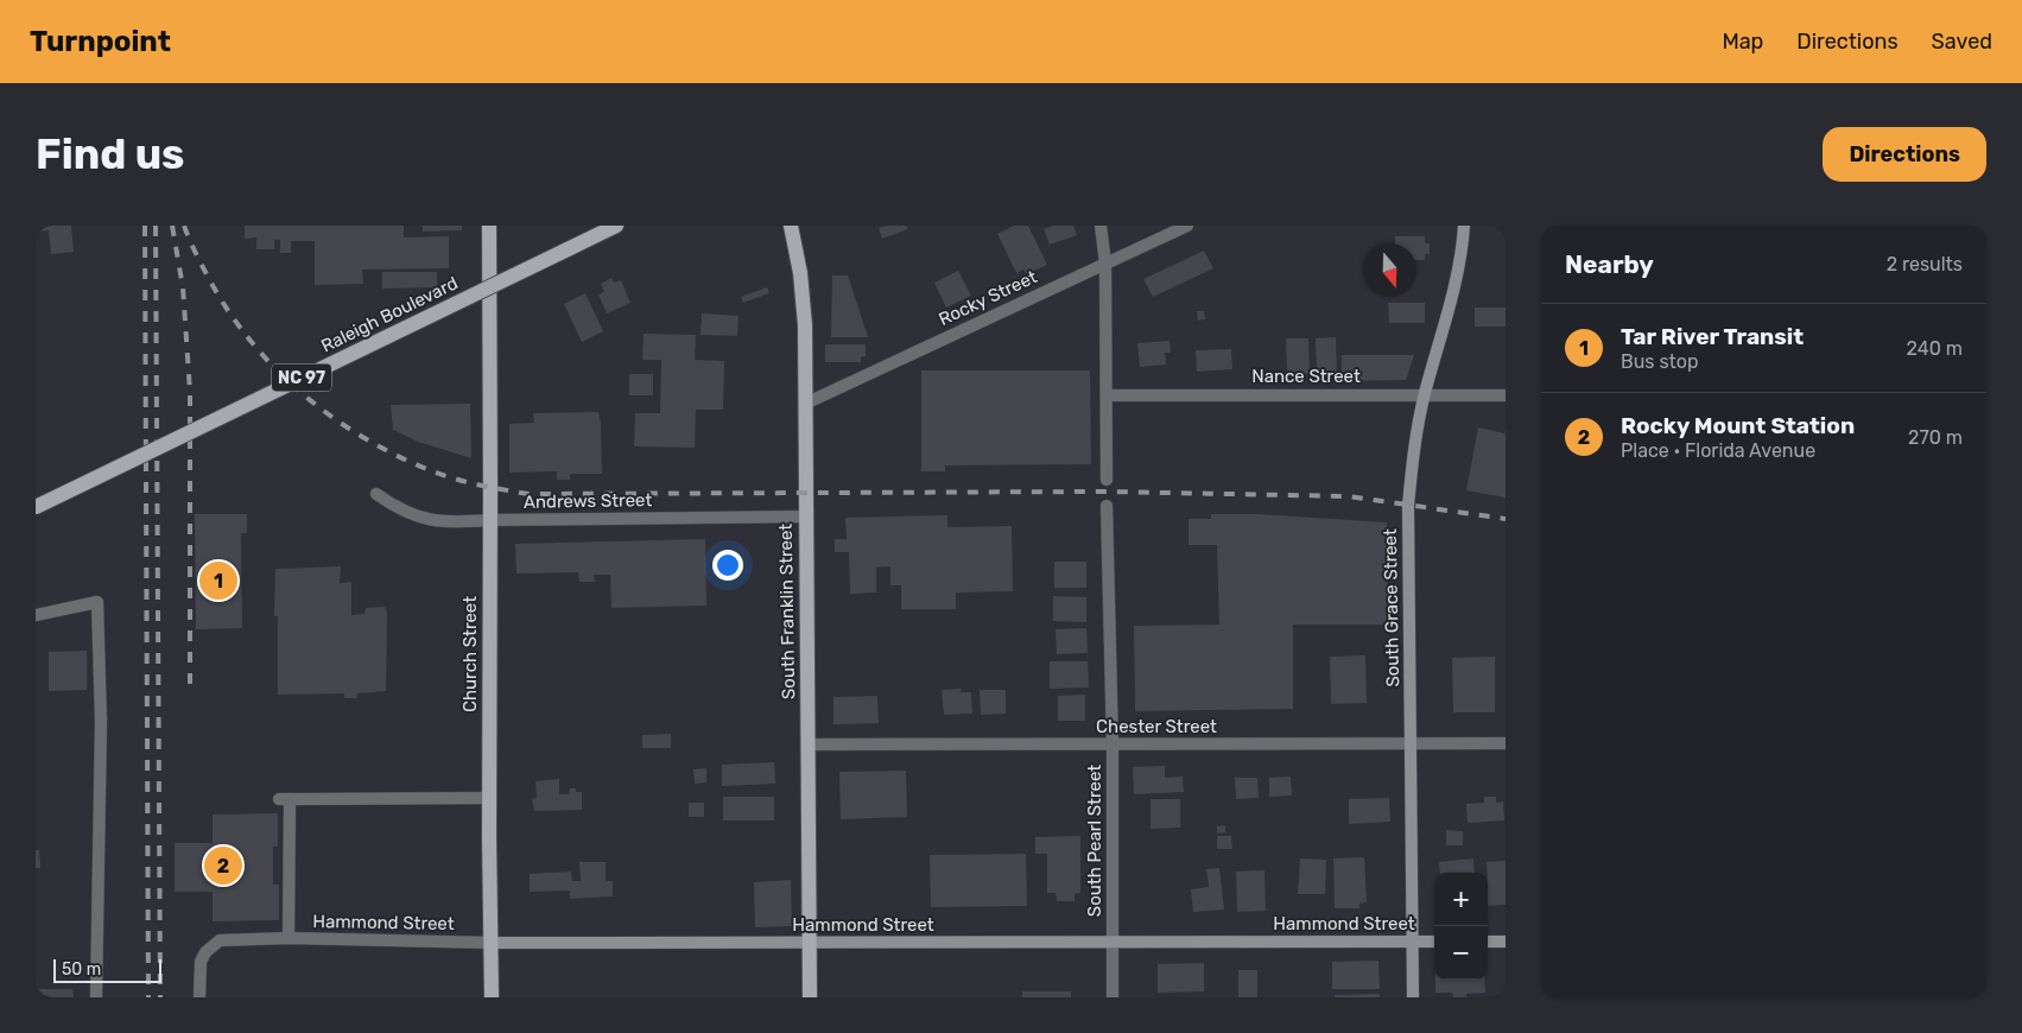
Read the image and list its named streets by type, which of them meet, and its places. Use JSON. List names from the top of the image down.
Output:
{
  "streets": {
    "main road": [
      "Raleigh Boulevard",
      "NC 97",
      "South Franklin Street",
      "Church Street"
    ],
    "street": [
      "Rocky Street",
      "Nance Street",
      "Andrews Street",
      "South Grace Street",
      "Chester Street",
      "South Pearl Street",
      "Hammond Street"
    ]
  },
  "crossings": [
    ["Rocky Street", "South Franklin Street"],
    ["Nance Street", "South Grace Street"],
    ["Andrews Street", "South Franklin Street"],
    ["Andrews Street", "Church Street"],
    ["South Grace Street", "Chester Street"],
    ["South Grace Street", "Hammond Street"],
    ["South Franklin Street", "Chester Street"],
    ["South Franklin Street", "Hammond Street"],
    ["Church Street", "Hammond Street"],
    ["Chester Street", "South Pearl Street"],
    ["South Pearl Street", "Hammond Street"]
  ],
  "scale_bar": "50 m",
  "north": "bottom",
  "page": {
    "header": "Turnpoint",
    "nav": ["Map", "Directions", "Saved"],
    "buttons": "Directions",
    "title": "Find us",
    "heading": ["Nearby", "2 results"],
    "list": [
      {
        "mark": "1",
        "name": "Tar River Transit",
        "note": "Bus stop",
        "value": "240 m"
      },
      {
        "mark": "2",
        "name": "Rocky Mount Station",
        "note": "Place · Florida Avenue",
        "value": "270 m"
      }
    ],
    "pins": ["1", "2"],
    "map_buttons": ["+", "−"],
    "scale": "50 m"
  }
}
